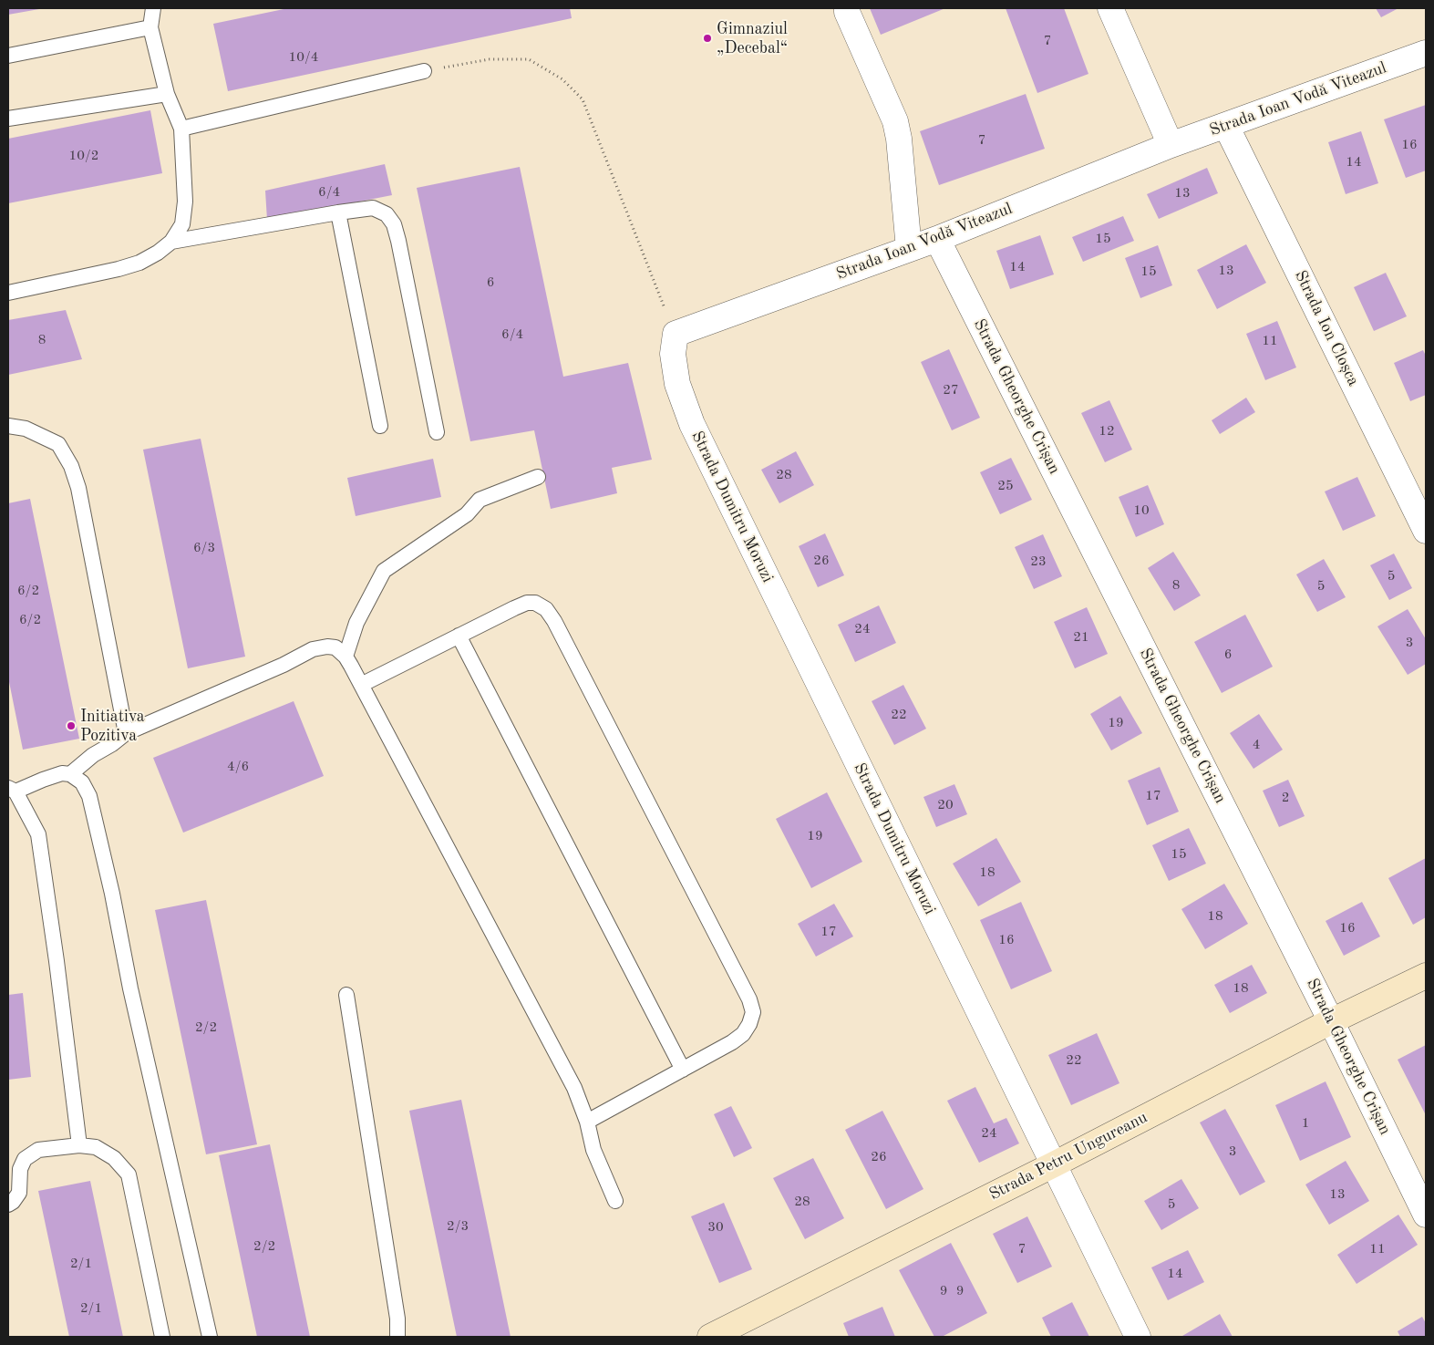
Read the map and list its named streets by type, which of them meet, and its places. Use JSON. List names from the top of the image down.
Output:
{
  "streets": {
    "main road": ["Strada Petru Ungureanu"],
    "street": [
      "Strada Ioan Vodă Viteazul",
      "Strada Ion Cloșca",
      "Strada Gheorghe Crișan",
      "Strada Dumitru Moruzi"
    ]
  },
  "crossings": [
    ["Strada Ioan Vodă Viteazul", "Strada Ion Cloșca"],
    ["Strada Ioan Vodă Viteazul", "Strada Gheorghe Crișan"],
    ["Strada Ioan Vodă Viteazul", "Strada Dumitru Moruzi"],
    ["Strada Gheorghe Crișan", "Strada Petru Ungureanu"],
    ["Strada Dumitru Moruzi", "Strada Petru Ungureanu"]
  ],
  "places": ["Gimnaziul „Decebal“", "Initiativa Pozitiva"],
  "house_numbers": [
    "7",
    "10/4",
    "7",
    "16",
    "10/2",
    "14",
    "6/4",
    "13",
    "15",
    "14",
    "13",
    "15",
    "6",
    "6/4",
    "8",
    "11",
    "27",
    "12",
    "28",
    "25",
    "10",
    "6/3",
    "26",
    "23",
    "5",
    "8",
    "5",
    "6/2",
    "6/2",
    "24",
    "21",
    "3",
    "6",
    "22",
    "19",
    "4",
    "4/6",
    "17",
    "2",
    "20",
    "19",
    "15",
    "18",
    "18",
    "16",
    "17",
    "16",
    "18",
    "2/2",
    "22",
    "1",
    "24",
    "3",
    "26",
    "13",
    "28",
    "5",
    "2/3",
    "30",
    "2/2",
    "7",
    "11",
    "2/1",
    "14",
    "9",
    "9",
    "2/1"
  ]
}
